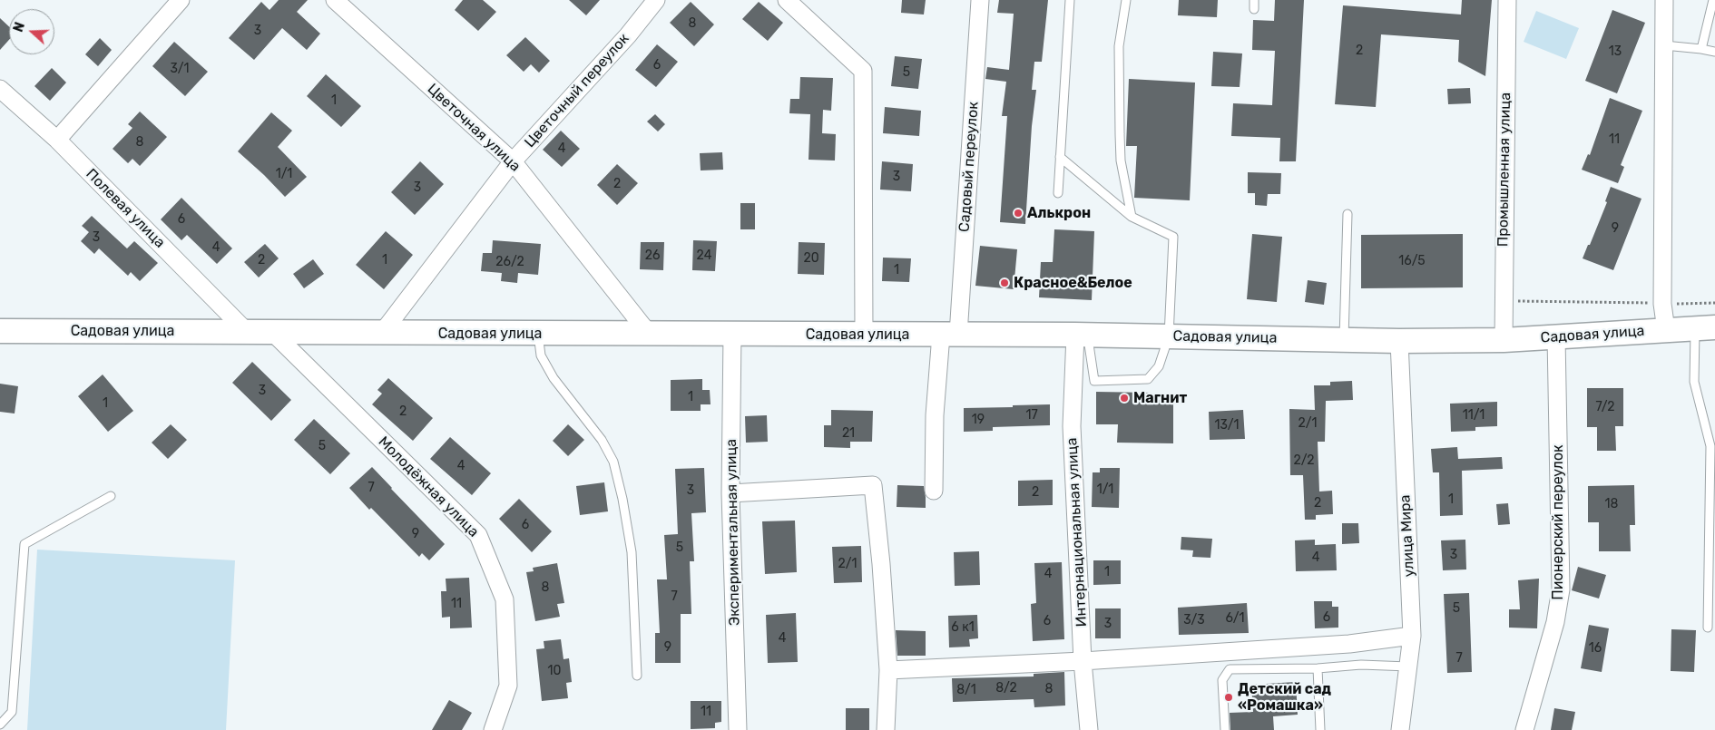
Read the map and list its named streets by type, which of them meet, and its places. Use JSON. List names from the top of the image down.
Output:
{
  "streets": {
    "main road": ["Садовая улица"],
    "street": [
      "Цветочный переулок",
      "Цветочная улица",
      "Садовый переулок",
      "Промышленная улица",
      "Полевая улица",
      "Молодёжная улица",
      "Пионерский переулок",
      "Экспериментальная улица",
      "Интернациональная улица",
      "улица Мира"
    ]
  },
  "crossings": [
    ["Цветочный переулок", "Цветочная улица"],
    ["Цветочный переулок", "Садовая улица"],
    ["Цветочная улица", "Садовая улица"],
    ["Садовый переулок", "Садовая улица"],
    ["Промышленная улица", "Садовая улица"],
    ["Полевая улица", "Садовая улица"],
    ["Садовая улица", "Молодёжная улица"],
    ["Садовая улица", "Пионерский переулок"],
    ["Садовая улица", "Экспериментальная улица"],
    ["Садовая улица", "Интернациональная улица"],
    ["Садовая улица", "улица Мира"]
  ],
  "places": [
    "Алькрон",
    "Красное&Белое",
    "Магнит",
    "Детский сад «Ромашка»"
  ],
  "house_numbers": [
    "8",
    "3",
    "2",
    "13",
    "6",
    "3/1",
    "5",
    "1",
    "11",
    "8",
    "4",
    "1/1",
    "3",
    "2",
    "3",
    "6",
    "9",
    "3",
    "4",
    "26",
    "24",
    "20",
    "2",
    "1",
    "16/5",
    "26/2",
    "1",
    "3",
    "1",
    "1",
    "7/2",
    "2",
    "17",
    "11/1",
    "19",
    "2/1",
    "13/1",
    "21",
    "5",
    "2/2",
    "4",
    "7",
    "1/1",
    "3",
    "2",
    "1",
    "2",
    "18",
    "6",
    "9",
    "5",
    "3",
    "4",
    "2/1",
    "1",
    "4",
    "8",
    "7",
    "11",
    "5",
    "6",
    "6/1",
    "3/3",
    "6",
    "3",
    "6 к1",
    "4",
    "9",
    "16",
    "7",
    "10",
    "8/2",
    "8",
    "8/1",
    "11"
  ],
  "north": "left"
}
